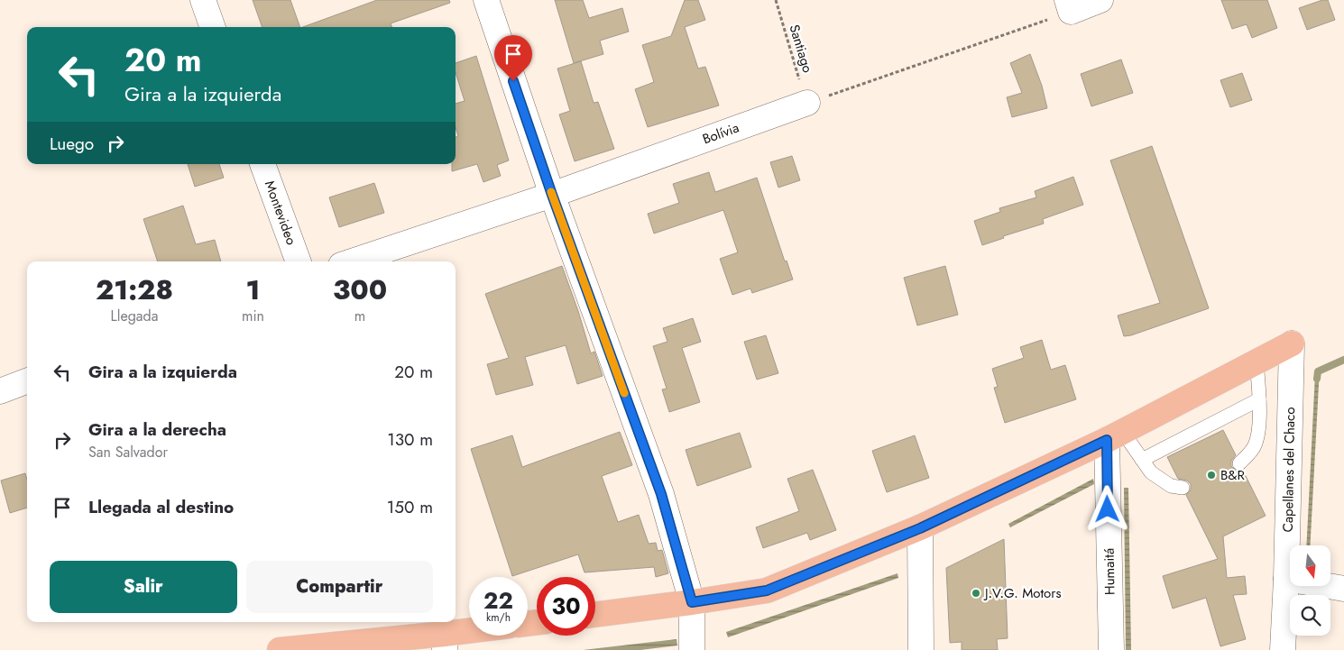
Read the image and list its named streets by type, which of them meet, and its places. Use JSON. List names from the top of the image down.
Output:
{
  "streets": {
    "street": [
      "Bolívia",
      "Montevideo",
      "Capellanes del Chaco",
      "Humaitá"
    ],
    "path": ["Santiago"]
  },
  "crossings": [
    ["Santiago", "Bolívia"]
  ],
  "places": ["B&R", "J.V.G. Motors"],
  "north": "bottom",
  "page": {
    "turn": ["20 m", "Gira a la izquierda"],
    "then": "Luego",
    "eta": [
      "21:28",
      "Llegada",
      "1",
      "min",
      "300",
      "m"
    ],
    "list": [
      {
        "name": "Gira a la izquierda",
        "value": "20 m"
      },
      {
        "name": "Gira a la derecha",
        "note": "San Salvador",
        "value": "130 m"
      },
      {
        "name": "Llegada al destino",
        "value": "150 m"
      }
    ],
    "buttons": ["Salir", "Compartir"],
    "speed": "22 km/h",
    "limit": "30"
  }
}
